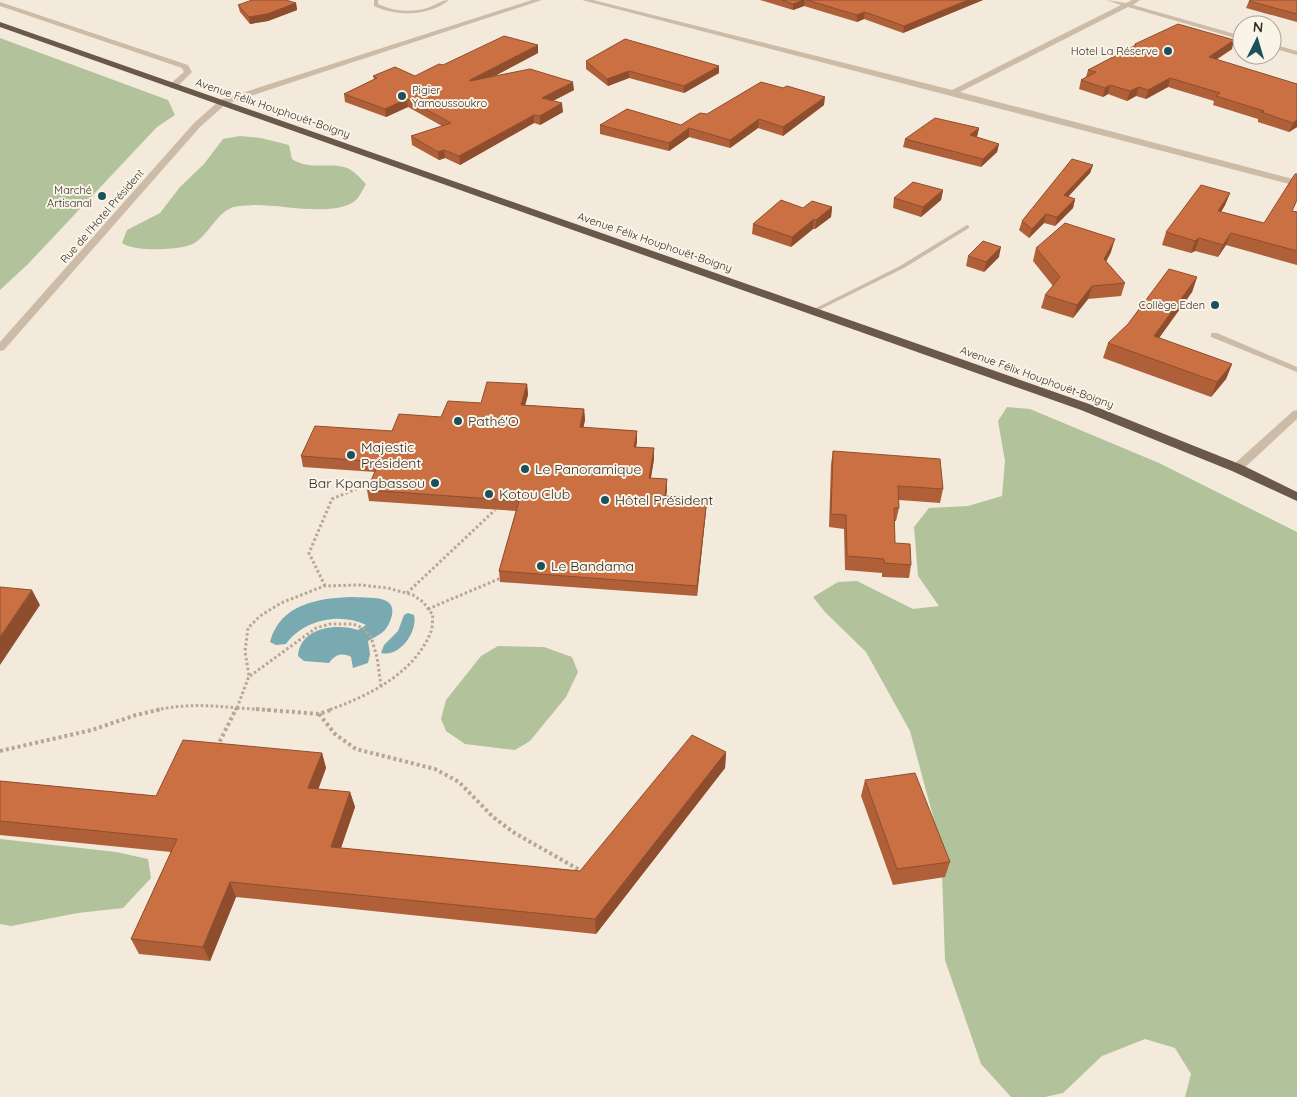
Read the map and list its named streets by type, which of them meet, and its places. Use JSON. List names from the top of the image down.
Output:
{
  "streets": {
    "highway": ["Avenue Félix Houphouët-Boigny"],
    "street": ["Rue de l'Hotel Président"]
  },
  "crossings": [
    ["Avenue Félix Houphouët-Boigny", "Rue de l'Hotel Président"]
  ],
  "places": [
    "Hotel La Réserve",
    "Pigier Yamoussoukro",
    "Marché Artisanal",
    "Collège Eden",
    "Pathé'O",
    "Majestic Président",
    "Le Panoramique",
    "Bar Kpangbassou",
    "Kotou Club",
    "Hôtel Président",
    "Le Bandama"
  ],
  "north": "top"
}
